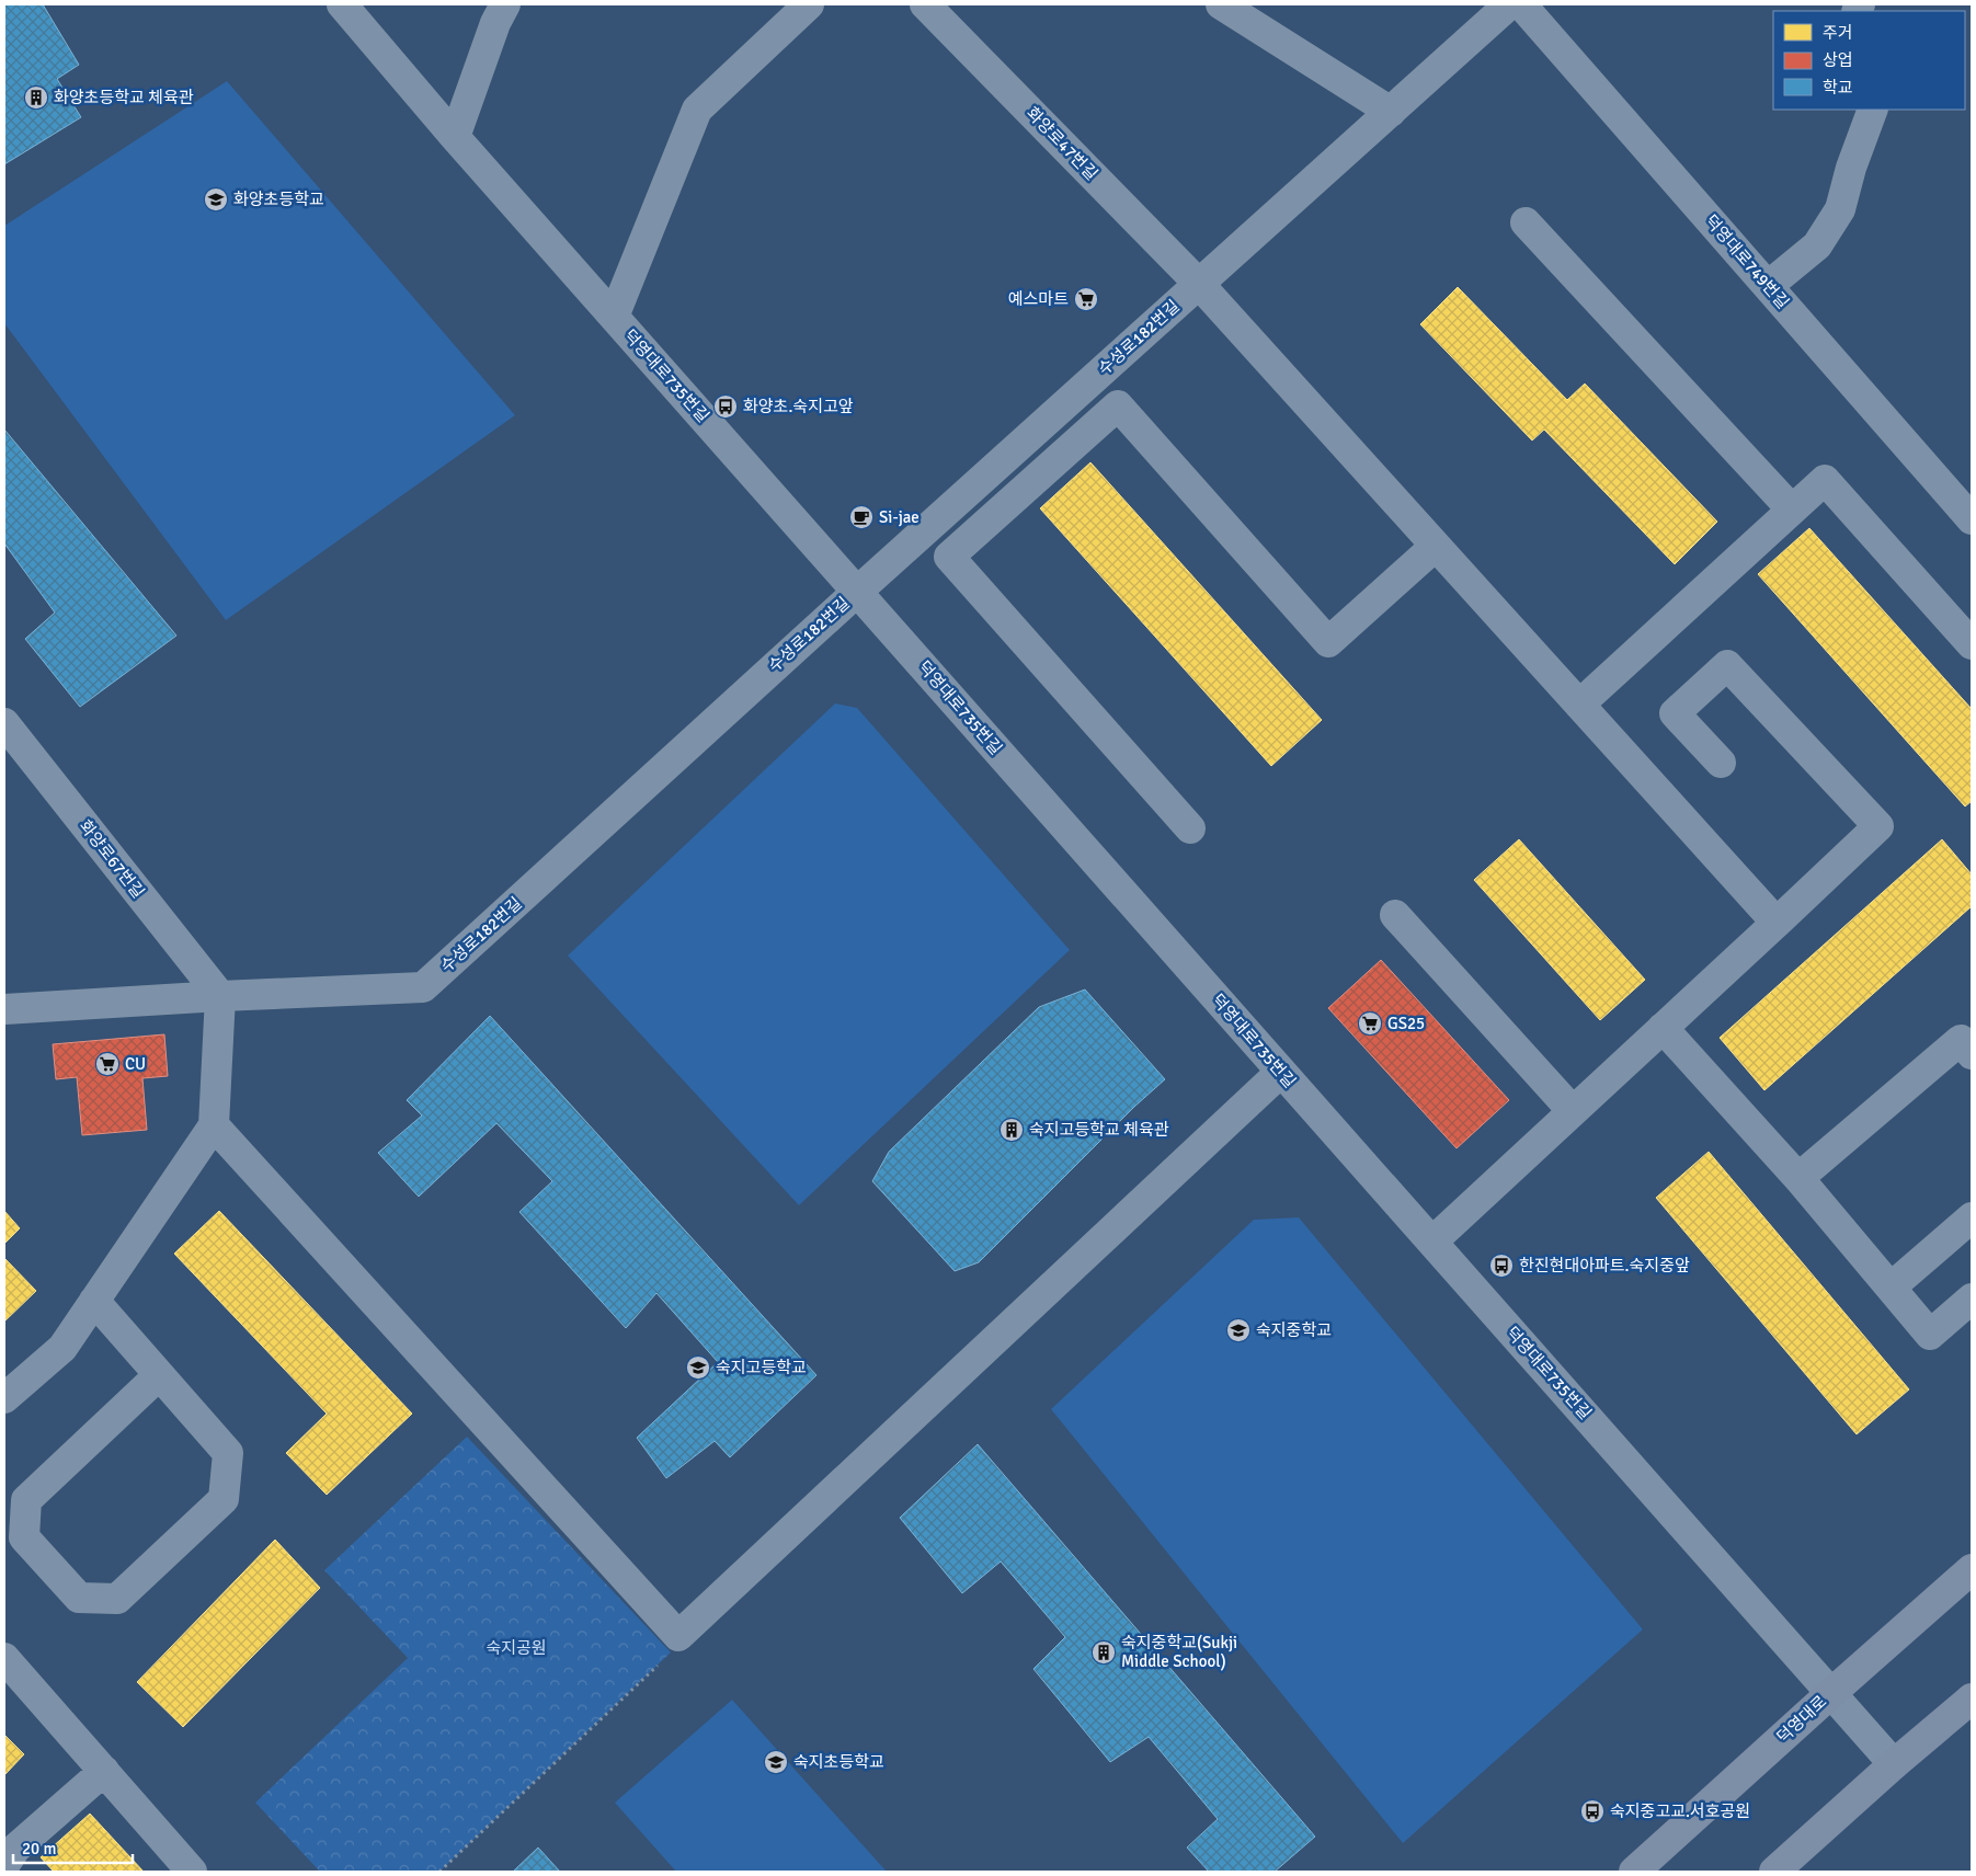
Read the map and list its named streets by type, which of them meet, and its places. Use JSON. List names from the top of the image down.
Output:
{
  "streets": {
    "main road": ["덕영대로"],
    "street": [
      "화양로47번길",
      "덕영대로749번길",
      "수성로182번길",
      "덕영대로735번길",
      "화양로67번길"
    ]
  },
  "crossings": [
    ["화양로47번길", "수성로182번길"],
    ["수성로182번길", "덕영대로735번길"],
    ["수성로182번길", "화양로67번길"],
    ["덕영대로735번길", "덕영대로"]
  ],
  "parks": ["숙지공원"],
  "places": {
    "building": ["화양초등학교 체육관", "숙지고등학교 체육관", "숙지중학교(Sukji Middle School)"],
    "school or university": [
      "화양초등학교",
      "숙지중학교",
      "숙지고등학교",
      "숙지초등학교"
    ],
    "supermarket": ["예스마트", "GS25", "CU"],
    "bus stop": ["화양초.숙지고앞", "한진현대아파트.숙지중앞", "숙지중고교.서호공원"],
    "cafe": ["Si-jae"]
  },
  "legend": ["주거", "상업", "학교"],
  "scale_bar": "20 m"
}
